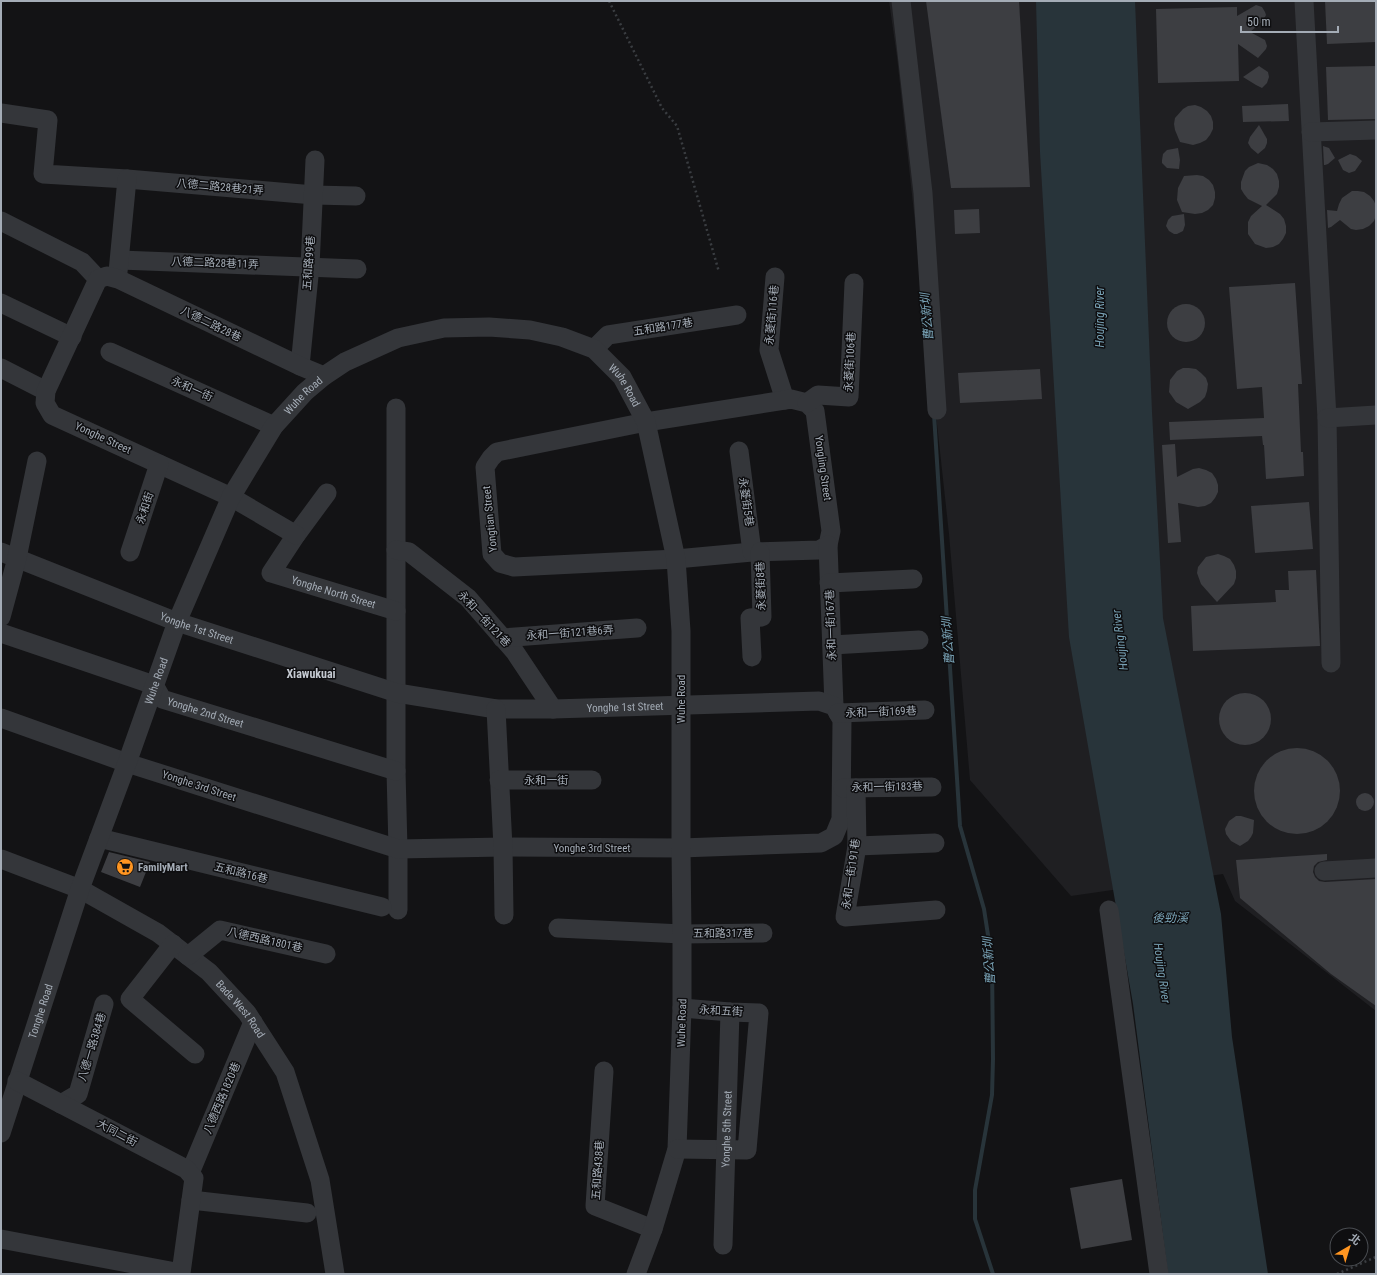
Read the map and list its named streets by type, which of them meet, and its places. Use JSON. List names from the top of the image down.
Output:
{
  "streets": {
    "street": [
      "八德二路28巷21弄",
      "八德二路28巷11弄",
      "五和路99巷",
      "永菱街116巷",
      "八德二路28巷",
      "五和路177巷",
      "永菱街106巷",
      "Wuhe Road",
      "永和一街",
      "Yonghe Street",
      "Yongling Street",
      "永菱街5巷",
      "永和街",
      "Yongtian Street",
      "永菱街8巷",
      "Yonghe North Street",
      "永和一街121巷",
      "永和一街167巷",
      "Yonghe 1st Street",
      "永和一街121巷6弄",
      "Yonghe 2nd Street",
      "永和一街169巷",
      "Yonghe 3rd Street",
      "永和一街183巷",
      "五和路16巷",
      "永和一街191巷",
      "五和路317巷",
      "八德西路1801巷",
      "Bade West Road",
      "Tonghe Road",
      "永和五街",
      "八德一路384巷",
      "八德西路1820巷",
      "Yonghe 5th Street",
      "大同二街",
      "五和路438巷"
    ]
  },
  "crossings": [
    ["八德二路28巷21弄", "五和路99巷"],
    ["八德二路28巷11弄", "五和路99巷"],
    ["五和路99巷", "八德二路28巷"],
    ["八德二路28巷", "Wuhe Road"],
    ["五和路177巷", "Wuhe Road"],
    ["永菱街106巷", "Yongling Street"],
    ["Wuhe Road", "永和一街"],
    ["Wuhe Road", "Yonghe Street"],
    ["Wuhe Road", "Yongtian Street"],
    ["Wuhe Road", "Yonghe 1st Street"],
    ["Wuhe Road", "Yonghe 2nd Street"],
    ["Wuhe Road", "Yonghe 3rd Street"],
    ["Wuhe Road", "五和路16巷"],
    ["Wuhe Road", "五和路317巷"],
    ["Wuhe Road", "Bade West Road"],
    ["Wuhe Road", "Tonghe Road"],
    ["Wuhe Road", "永和五街"],
    ["Wuhe Road", "五和路438巷"],
    ["Yonghe Street", "永和街"],
    ["Yonghe Street", "Yonghe North Street"],
    ["Yongling Street", "永和一街167巷"],
    ["永菱街5巷", "永菱街8巷"],
    ["永和一街121巷", "Yonghe 1st Street"],
    ["永和一街121巷", "永和一街121巷6弄"],
    ["永和一街167巷", "Yonghe 1st Street"],
    ["永和一街167巷", "永和一街169巷"],
    ["Yonghe 1st Street", "永和一街169巷"],
    ["Yonghe 3rd Street", "五和路16巷"],
    ["永和一街183巷", "永和一街191巷"],
    ["八德西路1801巷", "Bade West Road"],
    ["Bade West Road", "Tonghe Road"],
    ["Bade West Road", "八德西路1820巷"],
    ["Tonghe Road", "大同二街"],
    ["永和五街", "Yonghe 5th Street"],
    ["八德一路384巷", "大同二街"],
    ["八德西路1820巷", "大同二街"]
  ],
  "districts": ["Xiawukuai"],
  "water": ["曹公新圳", "Houjing River", "後勁溪"],
  "places": {
    "supermarket": ["FamilyMart"]
  },
  "scale_bar": "50 m",
  "north": "top right"
}
